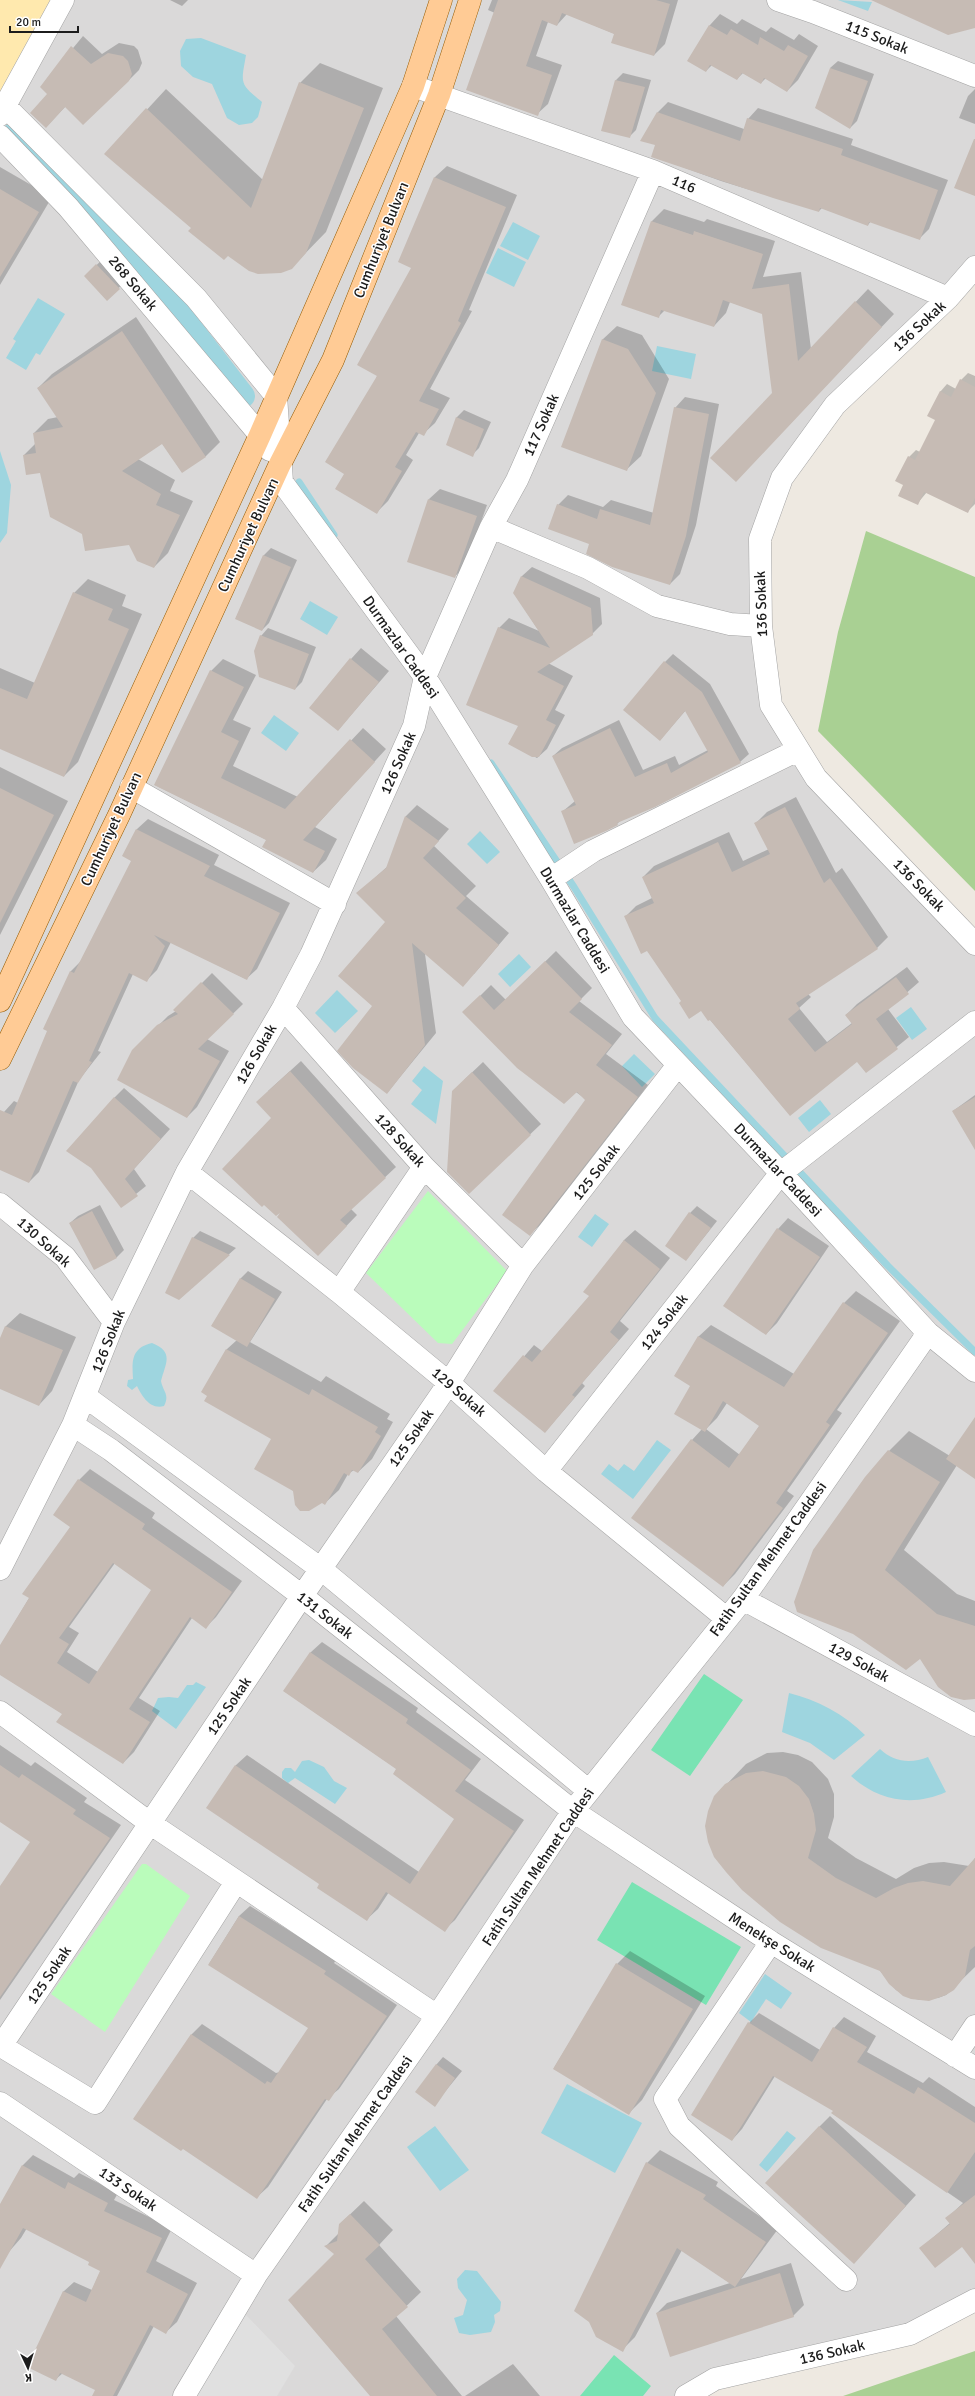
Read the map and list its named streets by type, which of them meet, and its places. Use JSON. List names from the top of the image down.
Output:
{
  "streets": {
    "main road": ["Cumhuriyet Bulvarı"],
    "street": [
      "115 Sokak",
      "116",
      "268 Sokak",
      "136 Sokak",
      "117 Sokak",
      "Durmazlar Caddesi",
      "126 Sokak",
      "128 Sokak",
      "125 Sokak",
      "130 Sokak",
      "124 Sokak",
      "129 Sokak",
      "Fatih Sultan Mehmet Caddesi",
      "131 Sokak",
      "Menekşe Sokak",
      "133 Sokak"
    ]
  },
  "crossings": [
    ["116", "Cumhuriyet Bulvarı"],
    ["116", "136 Sokak"],
    ["116", "117 Sokak"],
    ["Cumhuriyet Bulvarı", "268 Sokak"],
    ["Cumhuriyet Bulvarı", "Durmazlar Caddesi"],
    ["268 Sokak", "Durmazlar Caddesi"],
    ["117 Sokak", "Durmazlar Caddesi"],
    ["117 Sokak", "126 Sokak"],
    ["Durmazlar Caddesi", "126 Sokak"],
    ["Durmazlar Caddesi", "125 Sokak"],
    ["Durmazlar Caddesi", "124 Sokak"],
    ["Durmazlar Caddesi", "Fatih Sultan Mehmet Caddesi"],
    ["126 Sokak", "128 Sokak"],
    ["126 Sokak", "130 Sokak"],
    ["126 Sokak", "129 Sokak"],
    ["126 Sokak", "131 Sokak"],
    ["128 Sokak", "125 Sokak"],
    ["125 Sokak", "129 Sokak"],
    ["125 Sokak", "131 Sokak"],
    ["124 Sokak", "129 Sokak"],
    ["129 Sokak", "Fatih Sultan Mehmet Caddesi"],
    ["Fatih Sultan Mehmet Caddesi", "131 Sokak"],
    ["Fatih Sultan Mehmet Caddesi", "Menekşe Sokak"],
    ["Fatih Sultan Mehmet Caddesi", "133 Sokak"],
    ["131 Sokak", "Menekşe Sokak"]
  ],
  "scale_bar": "20 m",
  "north": "bottom"
}
